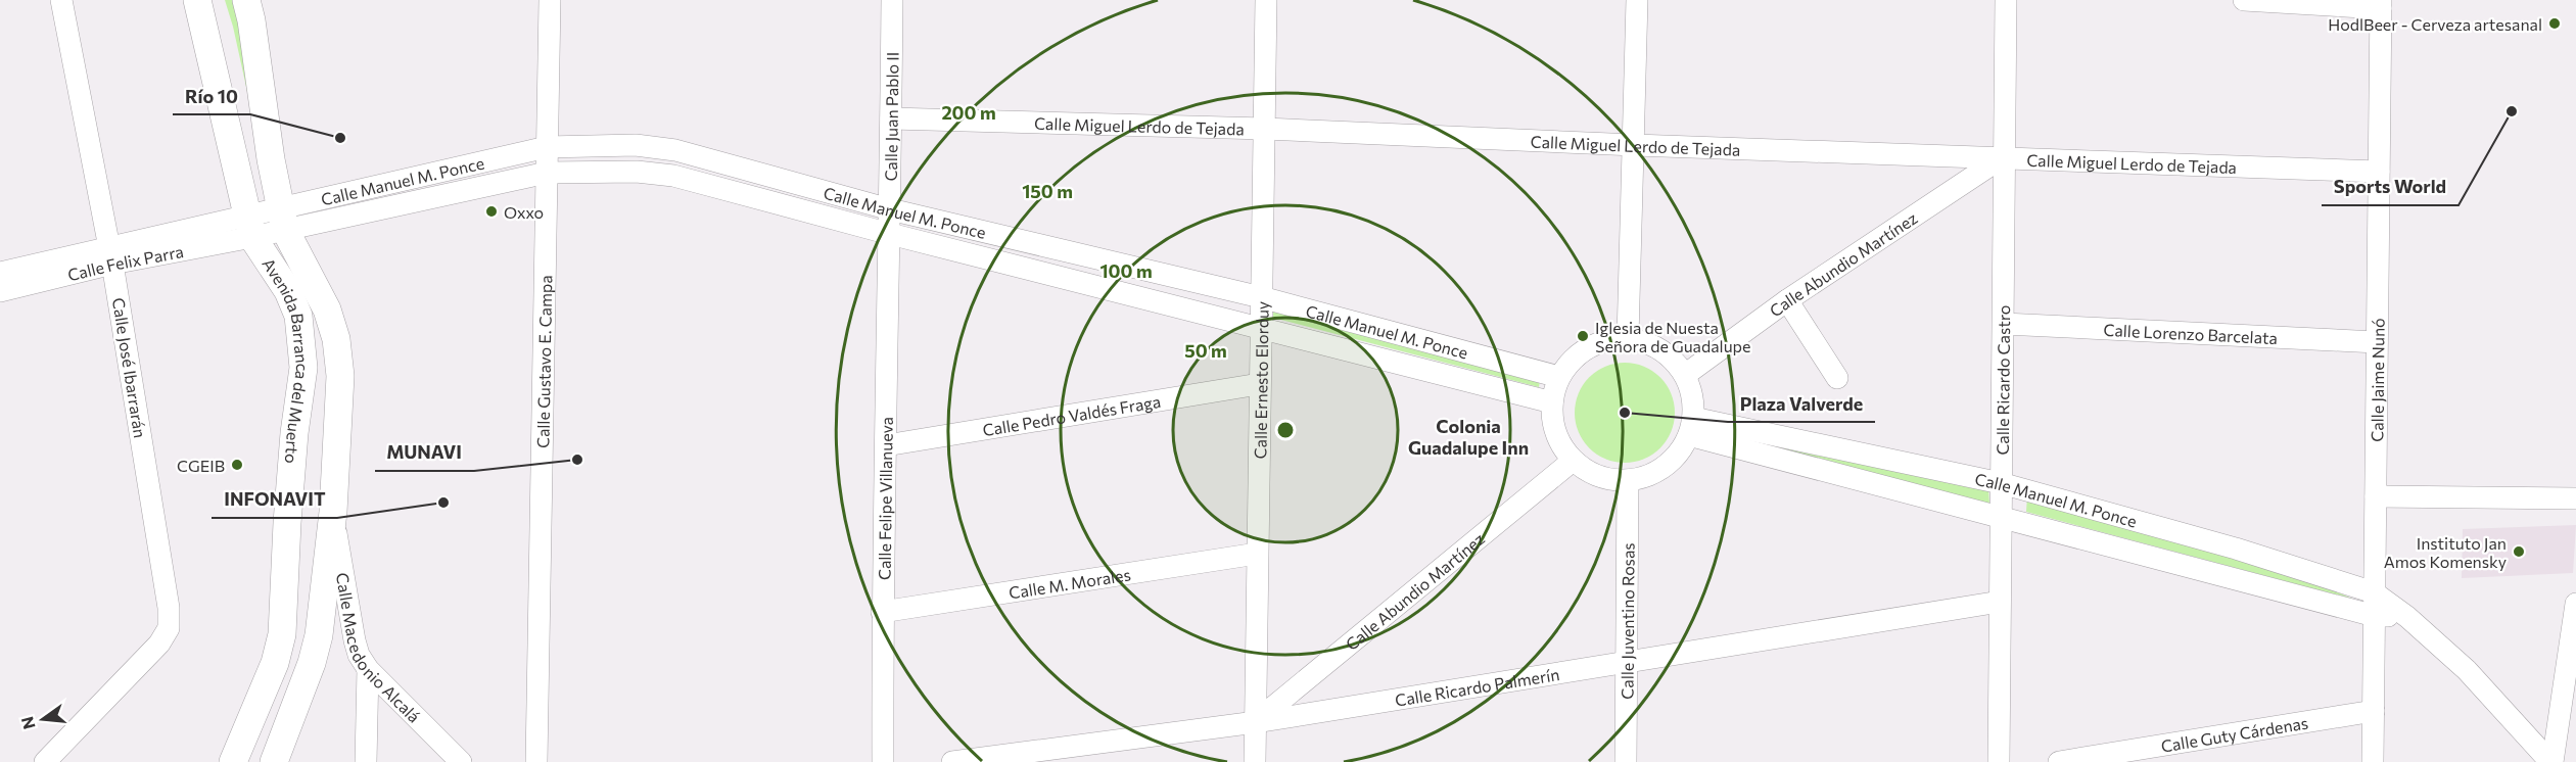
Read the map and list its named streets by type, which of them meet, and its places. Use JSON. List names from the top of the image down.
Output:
{
  "streets": {
    "main road": ["Avenida Barranca del Muerto"],
    "street": [
      "Calle Juan Pablo II",
      "Calle Miguel Lerdo de Tejada",
      "Calle Manuel M. Ponce",
      "Calle Felix Parra",
      "Calle Abundio Martínez",
      "Calle Lorenzo Barcelata",
      "Calle Gustavo E. Campa",
      "Calle José Ibarrarán",
      "Calle Ernesto Elorduy",
      "Calle Ricardo Castro",
      "Calle Jaime Nunó",
      "Calle Pedro Valdés Fraga",
      "Calle Felipe Villanueva",
      "Calle M. Morales",
      "Calle Juventino Rosas",
      "Calle Macedonio Alcalá",
      "Calle Ricardo Palmerín",
      "Calle Guty Cárdenas"
    ]
  },
  "crossings": [
    ["Calle Juan Pablo II", "Calle Miguel Lerdo de Tejada"],
    ["Calle Juan Pablo II", "Calle Manuel M. Ponce"],
    ["Calle Juan Pablo II", "Calle Felipe Villanueva"],
    ["Calle Miguel Lerdo de Tejada", "Calle Abundio Martínez"],
    ["Calle Miguel Lerdo de Tejada", "Calle Ernesto Elorduy"],
    ["Calle Miguel Lerdo de Tejada", "Calle Ricardo Castro"],
    ["Calle Miguel Lerdo de Tejada", "Calle Jaime Nunó"],
    ["Calle Manuel M. Ponce", "Calle Felix Parra"],
    ["Calle Manuel M. Ponce", "Calle Abundio Martínez"],
    ["Calle Manuel M. Ponce", "Avenida Barranca del Muerto"],
    ["Calle Manuel M. Ponce", "Calle Gustavo E. Campa"],
    ["Calle Manuel M. Ponce", "Calle Ernesto Elorduy"],
    ["Calle Manuel M. Ponce", "Calle Ricardo Castro"],
    ["Calle Manuel M. Ponce", "Calle Jaime Nunó"],
    ["Calle Manuel M. Ponce", "Calle Felipe Villanueva"],
    ["Calle Manuel M. Ponce", "Calle Juventino Rosas"],
    ["Calle Felix Parra", "Avenida Barranca del Muerto"],
    ["Calle Felix Parra", "Calle José Ibarrarán"],
    ["Calle Abundio Martínez", "Calle Ernesto Elorduy"],
    ["Calle Abundio Martínez", "Calle Ricardo Castro"],
    ["Calle Abundio Martínez", "Calle Juventino Rosas"],
    ["Calle Abundio Martínez", "Calle Ricardo Palmerín"],
    ["Calle Lorenzo Barcelata", "Calle Ricardo Castro"],
    ["Calle Lorenzo Barcelata", "Calle Jaime Nunó"],
    ["Avenida Barranca del Muerto", "Calle Macedonio Alcalá"],
    ["Calle Ernesto Elorduy", "Calle Pedro Valdés Fraga"],
    ["Calle Ernesto Elorduy", "Calle M. Morales"],
    ["Calle Ernesto Elorduy", "Calle Ricardo Palmerín"],
    ["Calle Ricardo Castro", "Calle Ricardo Palmerín"],
    ["Calle Jaime Nunó", "Calle Guty Cárdenas"],
    ["Calle Pedro Valdés Fraga", "Calle Felipe Villanueva"],
    ["Calle Felipe Villanueva", "Calle M. Morales"],
    ["Calle Juventino Rosas", "Calle Ricardo Palmerín"]
  ],
  "districts": ["Colonia Guadalupe Inn"],
  "places": [
    "HodlBeer - Cerveza artesanal",
    "Sports World",
    "Río 10",
    "Oxxo",
    "Iglesia de Nuesta Señora de Guadalupe",
    "Plaza Valverde",
    "MUNAVI",
    "CGEIB",
    "INFONAVIT",
    "Instituto Jan Amos Komensky"
  ],
  "north": "left",
  "rings": [
    "200 m",
    "150 m",
    "100 m",
    "50 m"
  ]
}
